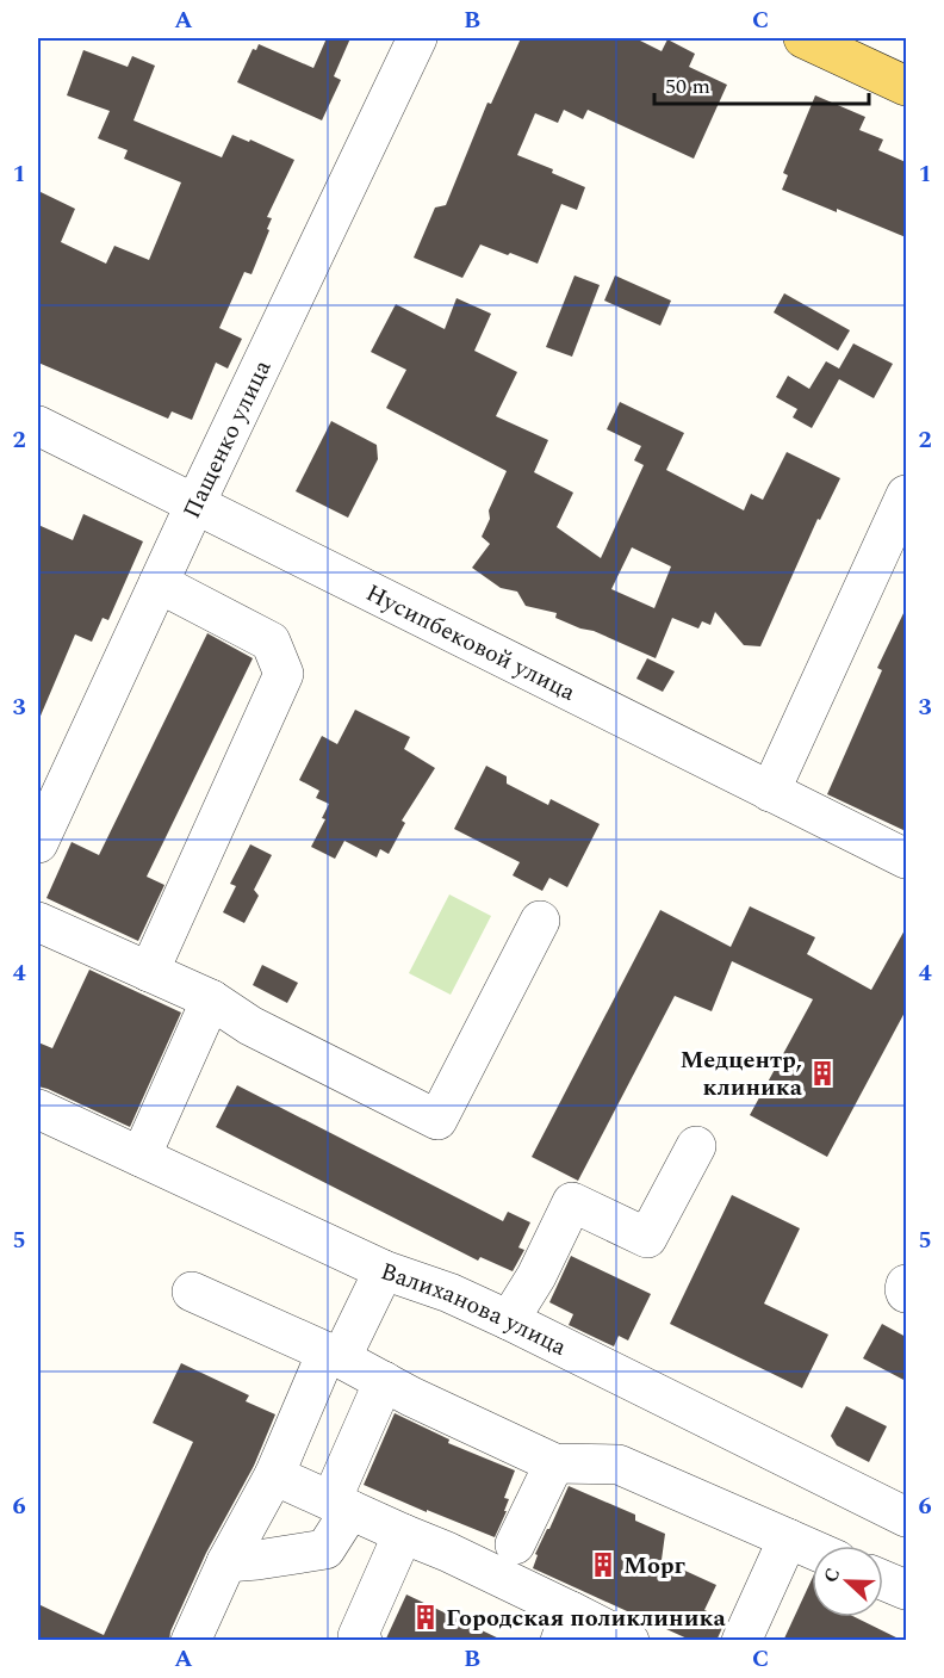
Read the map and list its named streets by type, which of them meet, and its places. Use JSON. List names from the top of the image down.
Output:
{
  "streets": {
    "street": ["Пащенко улица", "Нусипбековой улица", "Валиханова улица"]
  },
  "crossings": [
    ["Пащенко улица", "Нусипбековой улица"]
  ],
  "places": {
    "building": ["Медцентр, клиника", "Морг", "Городская поликлиника"]
  },
  "scale_bar": "50 m",
  "north": "left",
  "grid": {
    "columns": ["A", "B", "C"],
    "rows": [
      "1",
      "2",
      "3",
      "4",
      "5",
      "6"
    ]
  }
}
